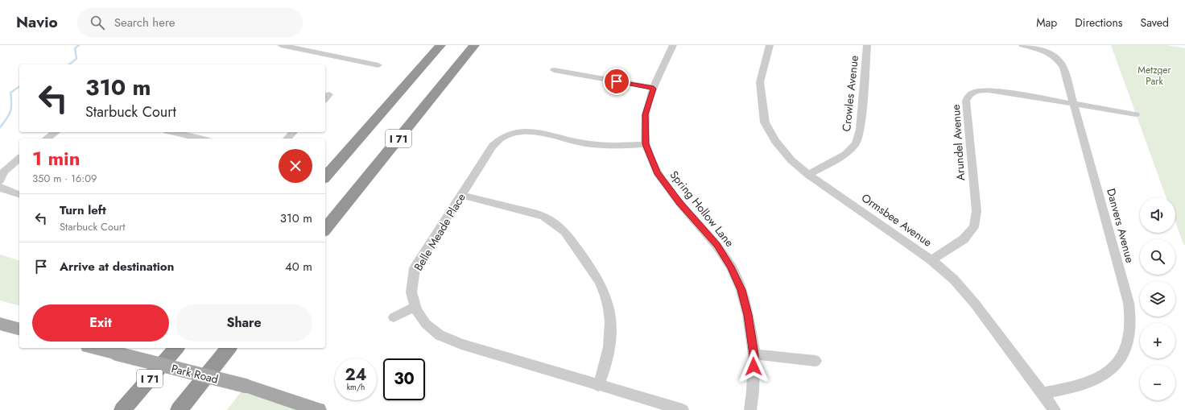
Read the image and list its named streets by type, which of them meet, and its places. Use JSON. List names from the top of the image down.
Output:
{
  "streets": {
    "highway": ["I 71"],
    "main road": ["Park Road"],
    "street": [
      "Crowles Avenue",
      "Arundel Avenue",
      "Spring Hollow Lane",
      "Ormsbee Avenue",
      "Danvers Avenue",
      "Belle Meade Place"
    ]
  },
  "crossings": [
    ["Crowles Avenue", "Ormsbee Avenue"],
    ["Arundel Avenue", "Ormsbee Avenue"],
    ["Arundel Avenue", "Danvers Avenue"],
    ["Spring Hollow Lane", "Belle Meade Place"],
    ["Ormsbee Avenue", "Danvers Avenue"]
  ],
  "parks": ["Metzger Park"],
  "page": {
    "header": "Navio",
    "search": "Search here",
    "nav": ["Map", "Directions", "Saved"],
    "turn": ["310 m", "Starbuck Court"],
    "heading": ["1 min", "350 m · 16:09"],
    "list": [
      {
        "name": "Turn left",
        "note": "Starbuck Court",
        "value": "310 m"
      },
      {
        "name": "Arrive at destination",
        "value": "40 m"
      }
    ],
    "map_buttons": ["+", "−"],
    "buttons": ["Exit", "Share"],
    "speed": "24 km/h",
    "limit": "30"
  }
}
